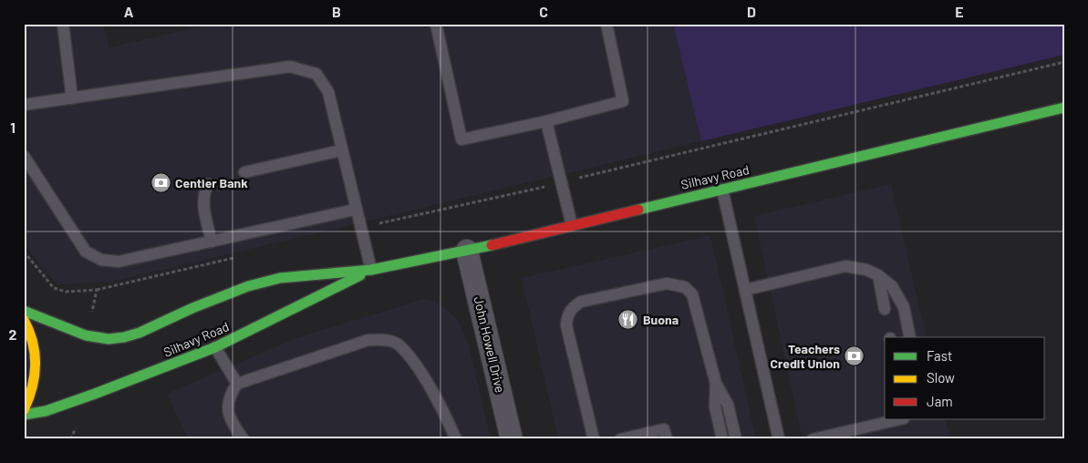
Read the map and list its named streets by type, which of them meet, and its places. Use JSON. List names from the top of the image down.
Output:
{
  "streets": {
    "street": ["Silhavy Road", "John Howell Drive"]
  },
  "crossings": [
    ["Silhavy Road", "John Howell Drive"]
  ],
  "places": {
    "bank": ["Centier Bank", "Teachers Credit Union"],
    "restaurant": ["Buona"]
  },
  "legend": ["Fast", "Slow", "Jam"],
  "grid": {
    "columns": [
      "A",
      "B",
      "C",
      "D",
      "E"
    ],
    "rows": ["1", "2"]
  }
}
